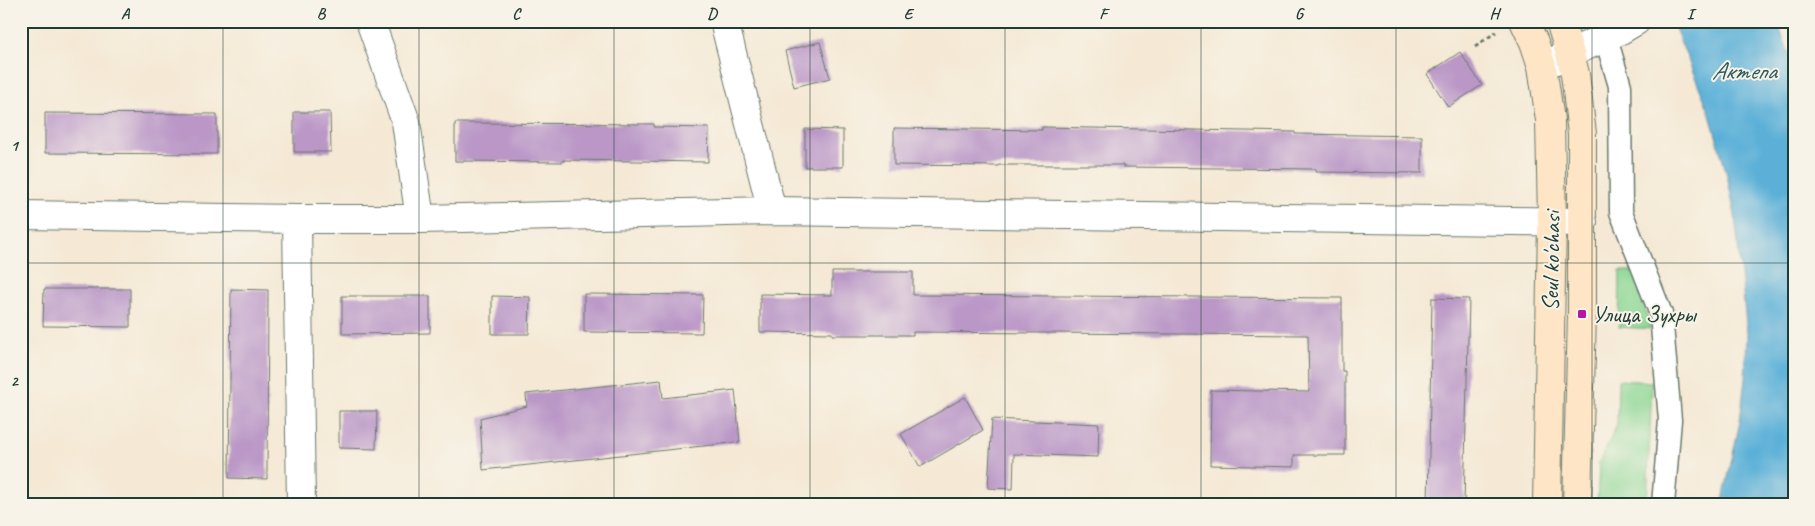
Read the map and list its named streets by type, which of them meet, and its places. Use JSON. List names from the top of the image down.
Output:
{
  "streets": {
    "main road": ["Seul ko'chasi"]
  },
  "water": ["Актепа"],
  "places": {
    "transit": ["Улица Зухры"]
  },
  "grid": {
    "columns": [
      "A",
      "B",
      "C",
      "D",
      "E",
      "F",
      "G",
      "H",
      "I"
    ],
    "rows": ["1", "2"]
  }
}
